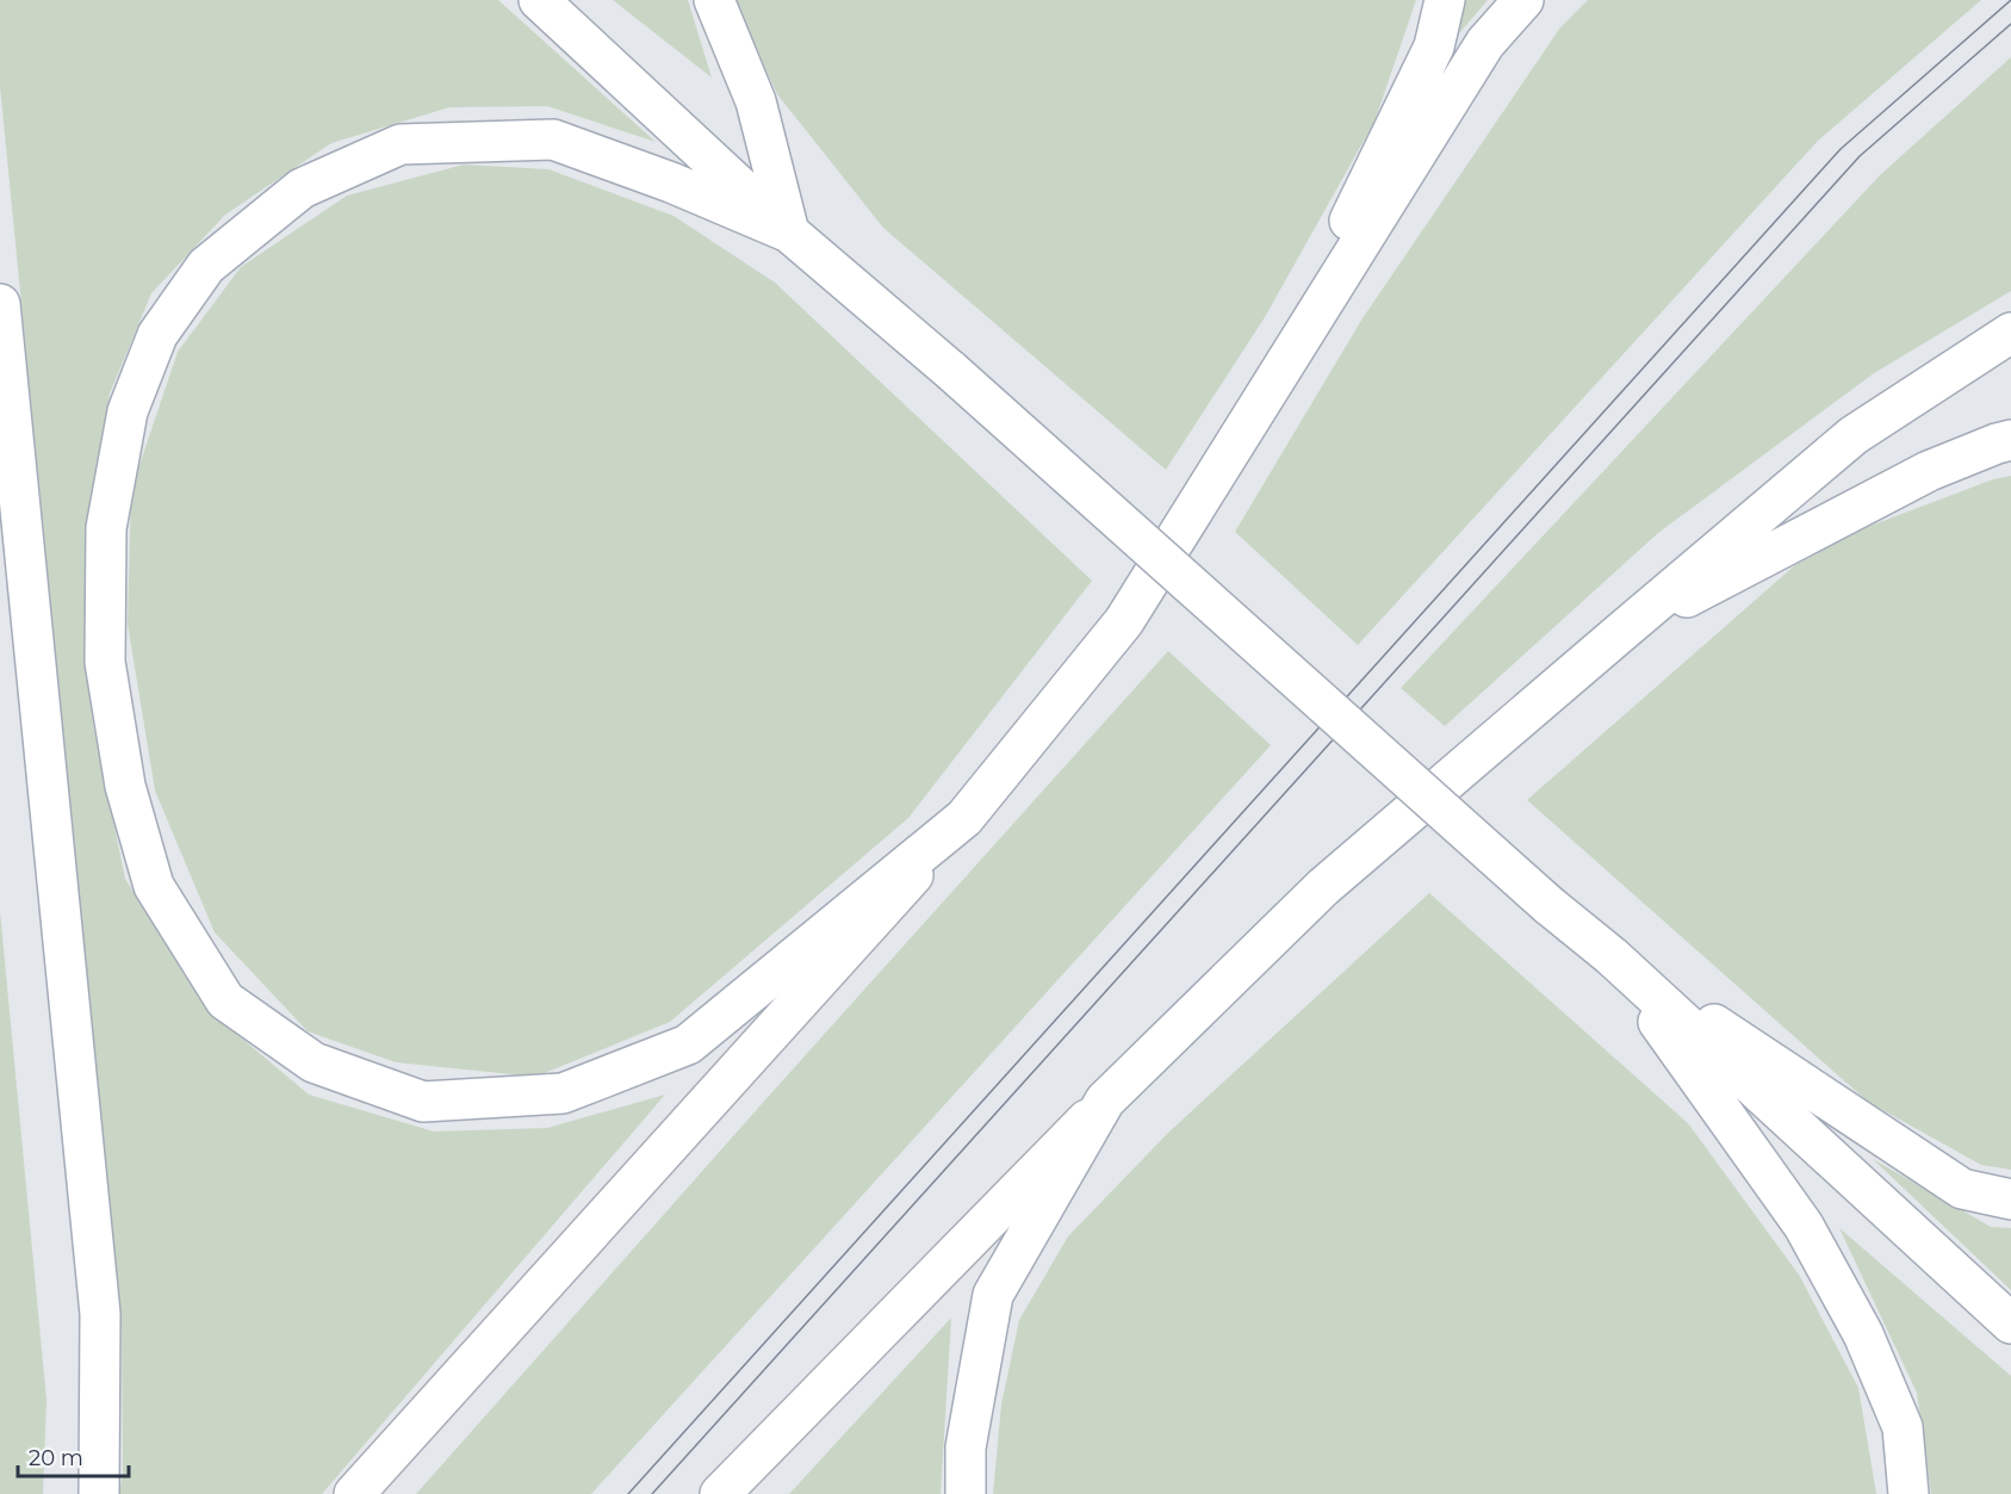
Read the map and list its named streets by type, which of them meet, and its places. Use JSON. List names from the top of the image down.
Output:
{
  "scale_bar": "20 m"
}
